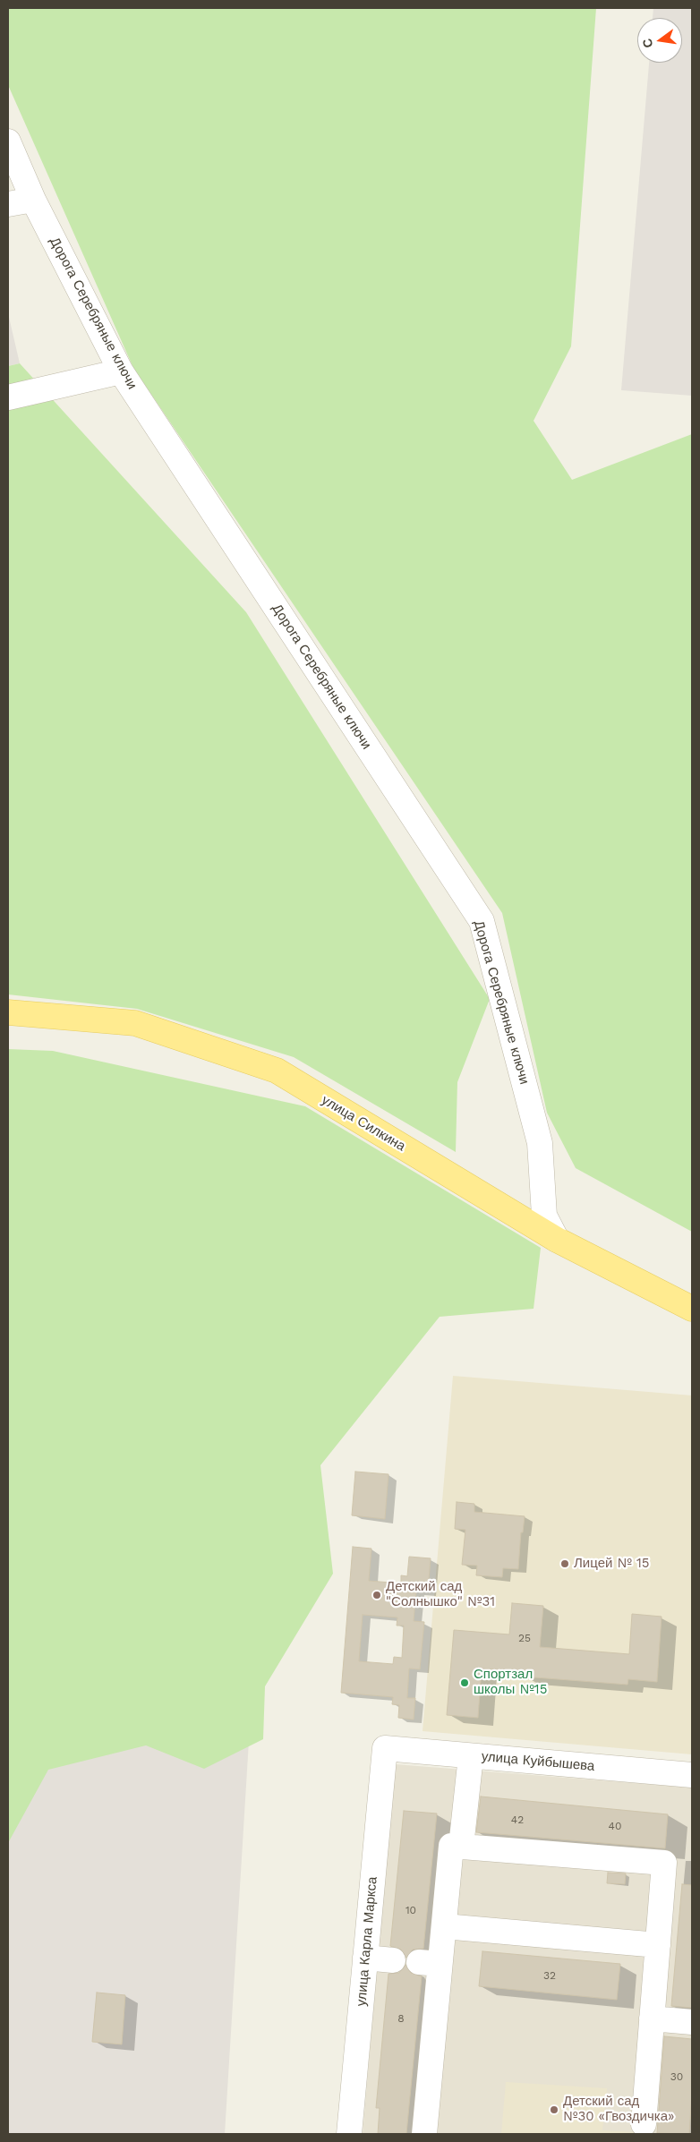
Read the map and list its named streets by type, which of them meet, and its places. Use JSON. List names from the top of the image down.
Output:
{
  "streets": {
    "main road": ["улица Силкина"],
    "street": ["Дорога Серебряные ключи", "улица Куйбышева", "улица Карла Маркса"]
  },
  "crossings": [
    ["Дорога Серебряные ключи", "улица Силкина"],
    ["улица Куйбышева", "улица Карла Маркса"]
  ],
  "places": [
    "Лицей № 15",
    "Детский сад \"Солнышко\" №31",
    "Спортзал школы №15",
    "Детский сад №30 «Гвоздичка»"
  ],
  "house_numbers": [
    "25",
    "42",
    "40",
    "10",
    "32",
    "8",
    "30"
  ],
  "north": "left"
}
